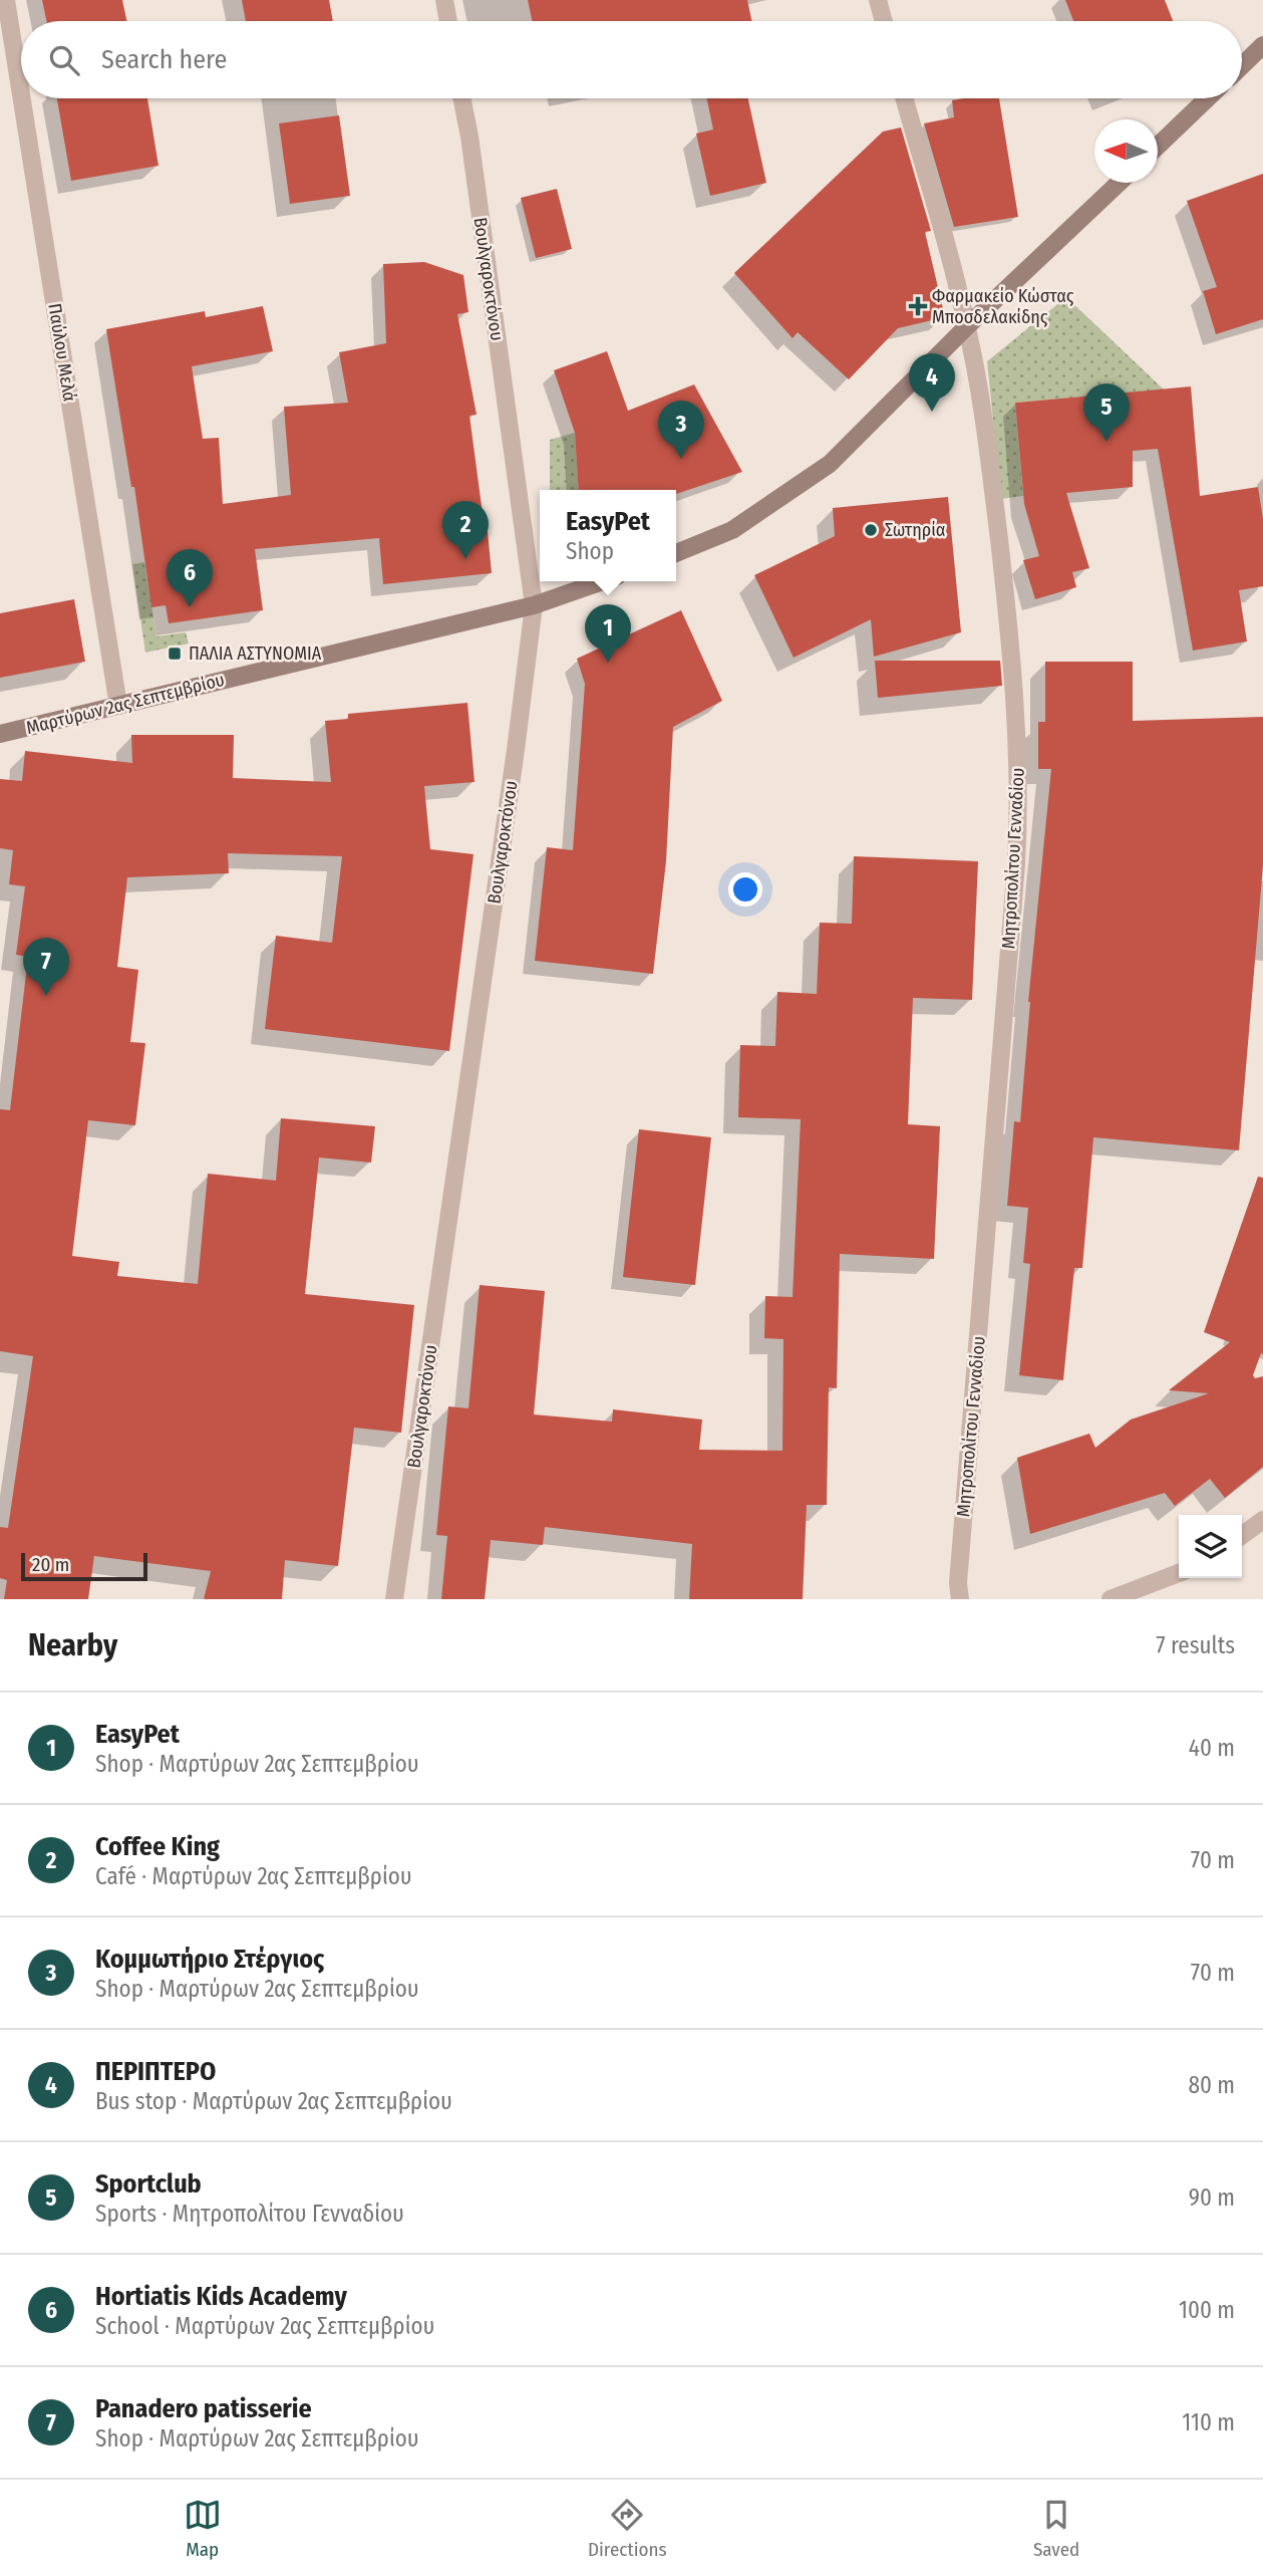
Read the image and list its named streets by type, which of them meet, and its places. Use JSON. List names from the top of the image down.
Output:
{
  "streets": {
    "street": [
      "Βουλγαροκτόνου",
      "Παύλου Μελά",
      "Μαρτύρων 2ας Σεπτεμβρίου",
      "Μητροπολίτου Γενναδίου"
    ]
  },
  "crossings": [
    ["Βουλγαροκτόνου", "Μαρτύρων 2ας Σεπτεμβρίου"],
    ["Παύλου Μελά", "Μαρτύρων 2ας Σεπτεμβρίου"]
  ],
  "places": {
    "health": ["Φαρμακείο Κώστας Μποσδελακίδης"],
    "other": ["Σωτηρία"],
    "transit": ["ΠΑΛΙΑ ΑΣΤΥΝΟΜΙΑ"]
  },
  "scale_bar": "20 m",
  "north": "left",
  "page": {
    "search": "Search here",
    "pins": [
      "4",
      "5",
      "3",
      "2",
      "6",
      "1",
      "7"
    ],
    "popup": ["EasyPet", "Shop"],
    "scale": "20 m",
    "heading": ["Nearby", "7 results"],
    "list": [
      {
        "mark": "1",
        "name": "EasyPet",
        "note": "Shop · Μαρτύρων 2ας Σεπτεμβρίου",
        "value": "40 m"
      },
      {
        "mark": "2",
        "name": "Coffee King",
        "note": "Café · Μαρτύρων 2ας Σεπτεμβρίου",
        "value": "70 m"
      },
      {
        "mark": "3",
        "name": "Κομμωτήριο Στέργιος",
        "note": "Shop · Μαρτύρων 2ας Σεπτεμβρίου",
        "value": "70 m"
      },
      {
        "mark": "4",
        "name": "ΠΕΡΙΠΤΕΡΟ",
        "note": "Bus stop · Μαρτύρων 2ας Σεπτεμβρίου",
        "value": "80 m"
      },
      {
        "mark": "5",
        "name": "Sportclub",
        "note": "Sports · Μητροπολίτου Γενναδίου",
        "value": "90 m"
      },
      {
        "mark": "6",
        "name": "Hortiatis Kids Academy",
        "note": "School · Μαρτύρων 2ας Σεπτεμβρίου",
        "value": "100 m"
      },
      {
        "mark": "7",
        "name": "Panadero patisserie",
        "note": "Shop · Μαρτύρων 2ας Σεπτεμβρίου",
        "value": "110 m"
      }
    ],
    "nav": ["Map", "Directions", "Saved"]
  }
}
